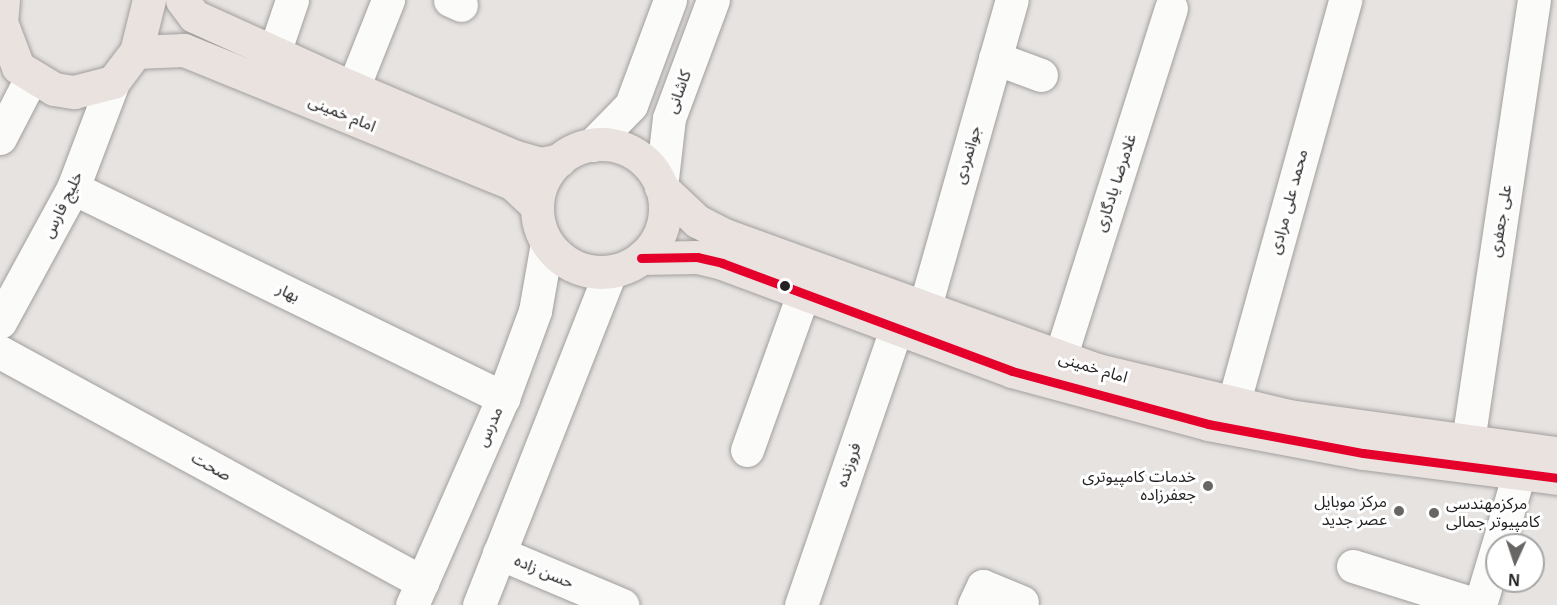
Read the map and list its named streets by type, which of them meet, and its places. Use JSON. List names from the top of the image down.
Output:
{
  "streets": {
    "main road": ["امام خمینی"],
    "street": [
      "کاشانی",
      "جوانمردی",
      "غلامرضا یادگاری",
      "محمد علی مرادی",
      "خلیج فارس",
      "علی جعفری",
      "بهار",
      "مدرس",
      "فروزنده",
      "صحت",
      "حسن زاده"
    ]
  },
  "crossings": [
    ["کاشانی", "امام خمینی"],
    ["کاشانی", "مدرس"],
    ["امام خمینی", "جوانمردی"],
    ["امام خمینی", "غلامرضا یادگاری"],
    ["امام خمینی", "محمد علی مرادی"],
    ["امام خمینی", "علی جعفری"],
    ["امام خمینی", "مدرس"],
    ["امام خمینی", "فروزنده"],
    ["جوانمردی", "فروزنده"],
    ["خلیج فارس", "بهار"],
    ["بهار", "مدرس"],
    ["مدرس", "صحت"]
  ],
  "places": ["خدمات کامپیوتری جعفرزاده", "مرکز موبایل عصر جدید", "مرکزمهندسی کامپیوتر جمالی"],
  "north": "bottom"
}
